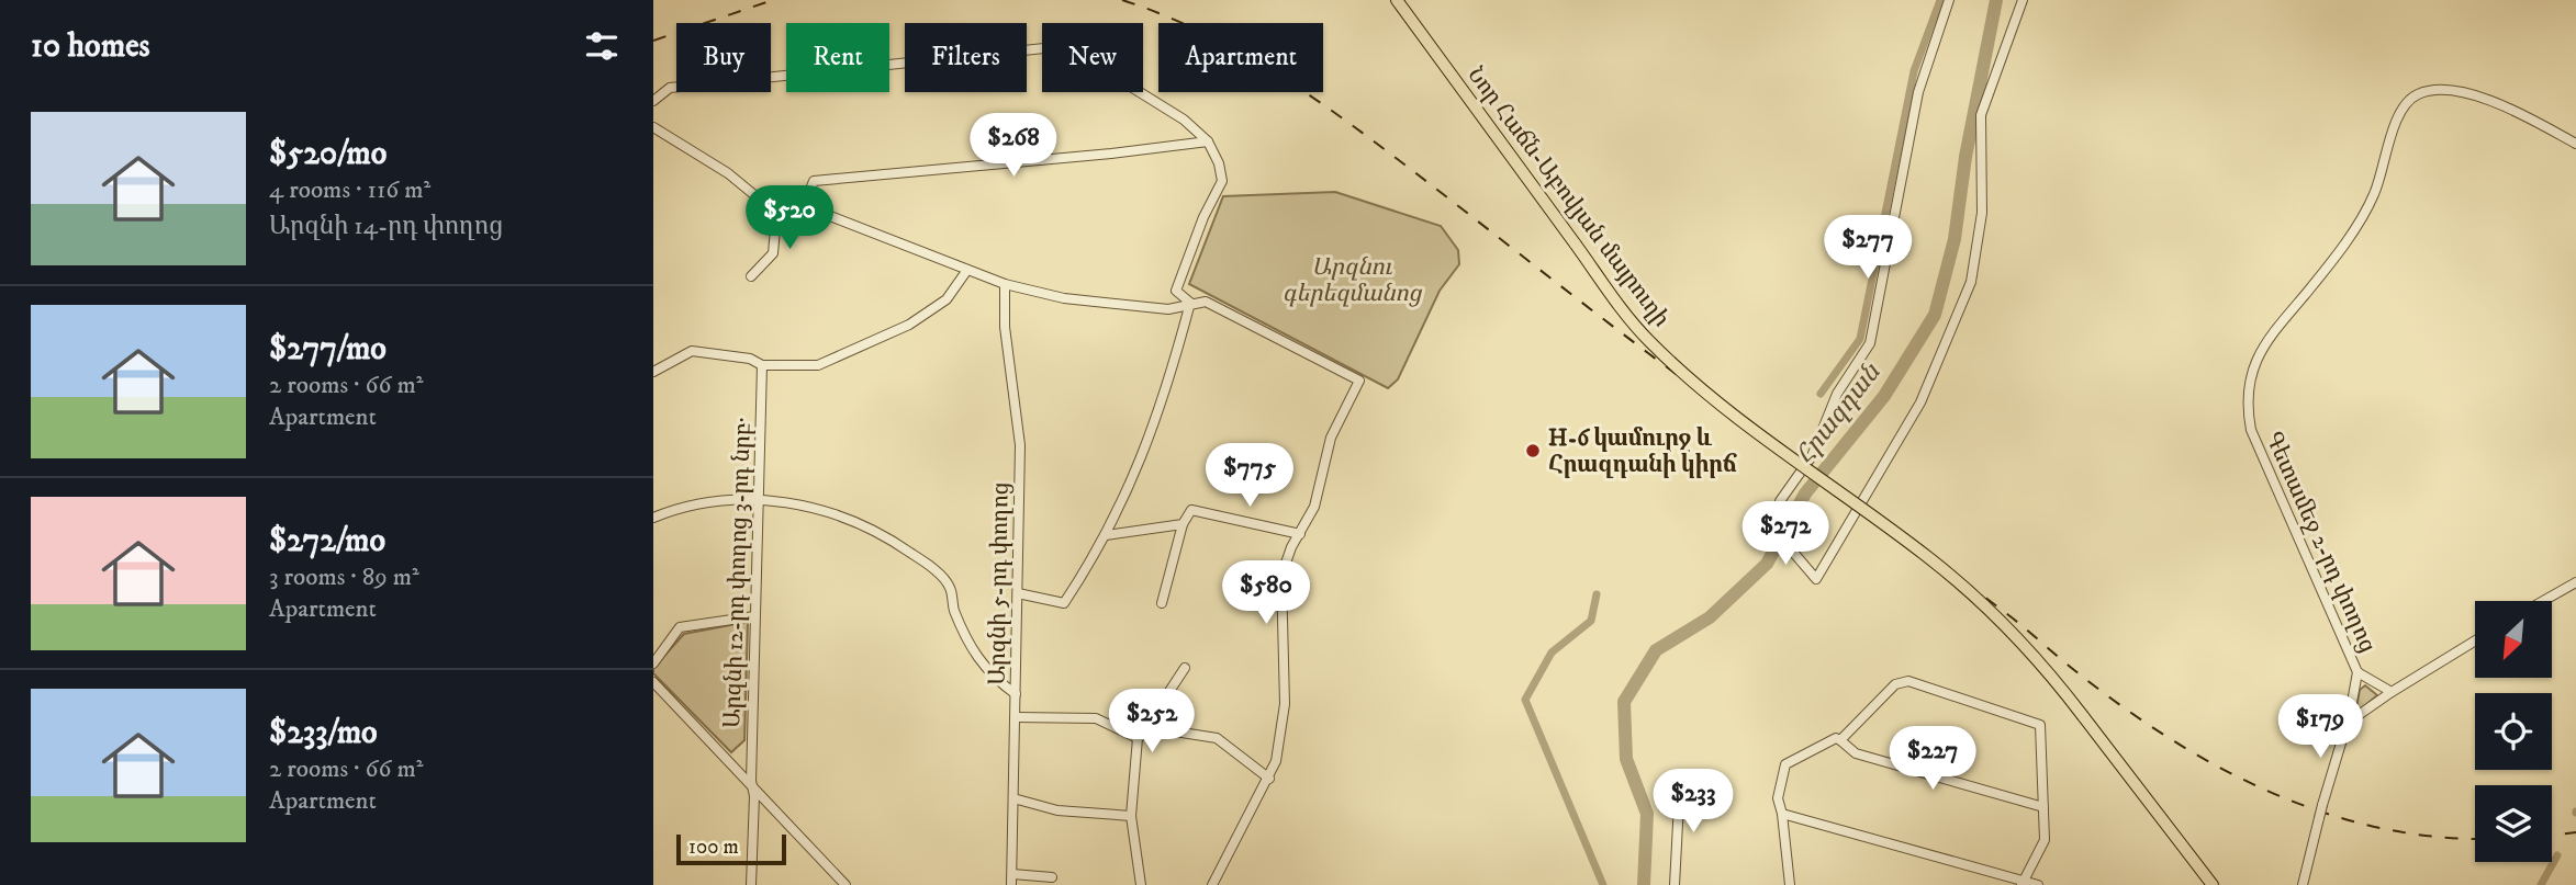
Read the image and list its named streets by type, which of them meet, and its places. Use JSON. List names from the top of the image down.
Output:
{
  "streets": {
    "main road": ["Նոր Հաճն-Աբովյան մայրուղի"],
    "street": ["Գետամեջ 2-րդ փողոց", "Արզնի 12-րդ փողոց 3-րդ նրբ․", "Արզնի 5-րդ փողոց"]
  },
  "water": ["Հրազդան"],
  "parks": ["Արզնու գերեզմանոց"],
  "places": ["H-6 կամուրջ և Հրազդանի կիրճ"],
  "scale_bar": "100 m",
  "north": "bottom left",
  "page": {
    "heading": "10 homes",
    "chip": [
      "Buy",
      "Rent",
      "Filters",
      "New",
      "Apartment"
    ],
    "list": [
      {
        "name": "$520/mo",
        "note": "4 rooms · 116 m² · Արզնի 14-րդ փողոց"
      },
      {
        "name": "$277/mo",
        "note": "2 rooms · 66 m² · Apartment"
      },
      {
        "name": "$272/mo",
        "note": "3 rooms · 89 m² · Apartment"
      },
      {
        "name": "$233/mo",
        "note": "2 rooms · 66 m² · Apartment"
      }
    ],
    "price": [
      "$268",
      "$520",
      "$277",
      "$775",
      "$272",
      "$580",
      "$252",
      "$179",
      "$227",
      "$233"
    ],
    "scale": "100 m"
  }
}
